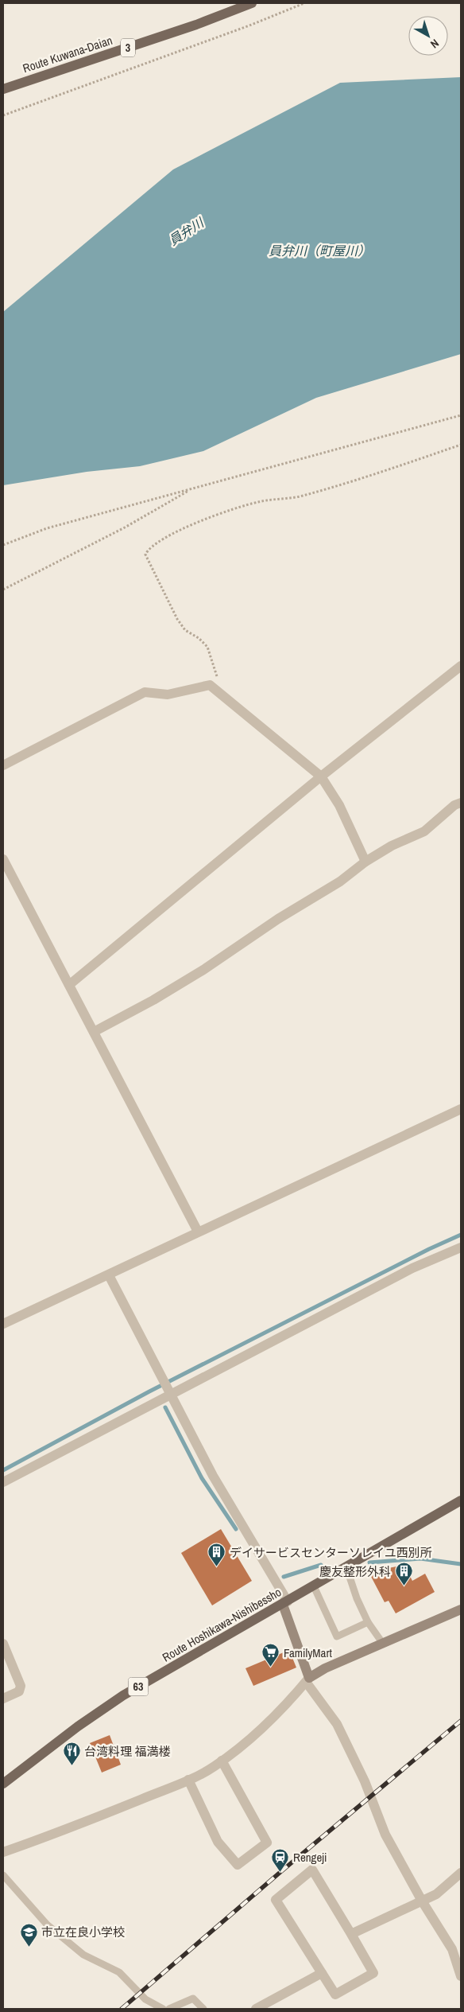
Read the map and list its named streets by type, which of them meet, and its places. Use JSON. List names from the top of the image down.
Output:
{
  "streets": {
    "main road": [
      "3",
      "Route Kuwana-Daian",
      "Route Hoshikawa-Nishibessho",
      "63"
    ]
  },
  "water": ["員弁川", "員弁川（町屋川）"],
  "places": {
    "building": ["デイサービスセンターソレイユ西別所", "慶友整形外科"],
    "supermarket": ["FamilyMart"],
    "restaurant": ["台湾料理 福満楼"],
    "station": ["Rengeji"],
    "school or university": ["市立在良小学校"]
  },
  "north": "bottom right"
}
